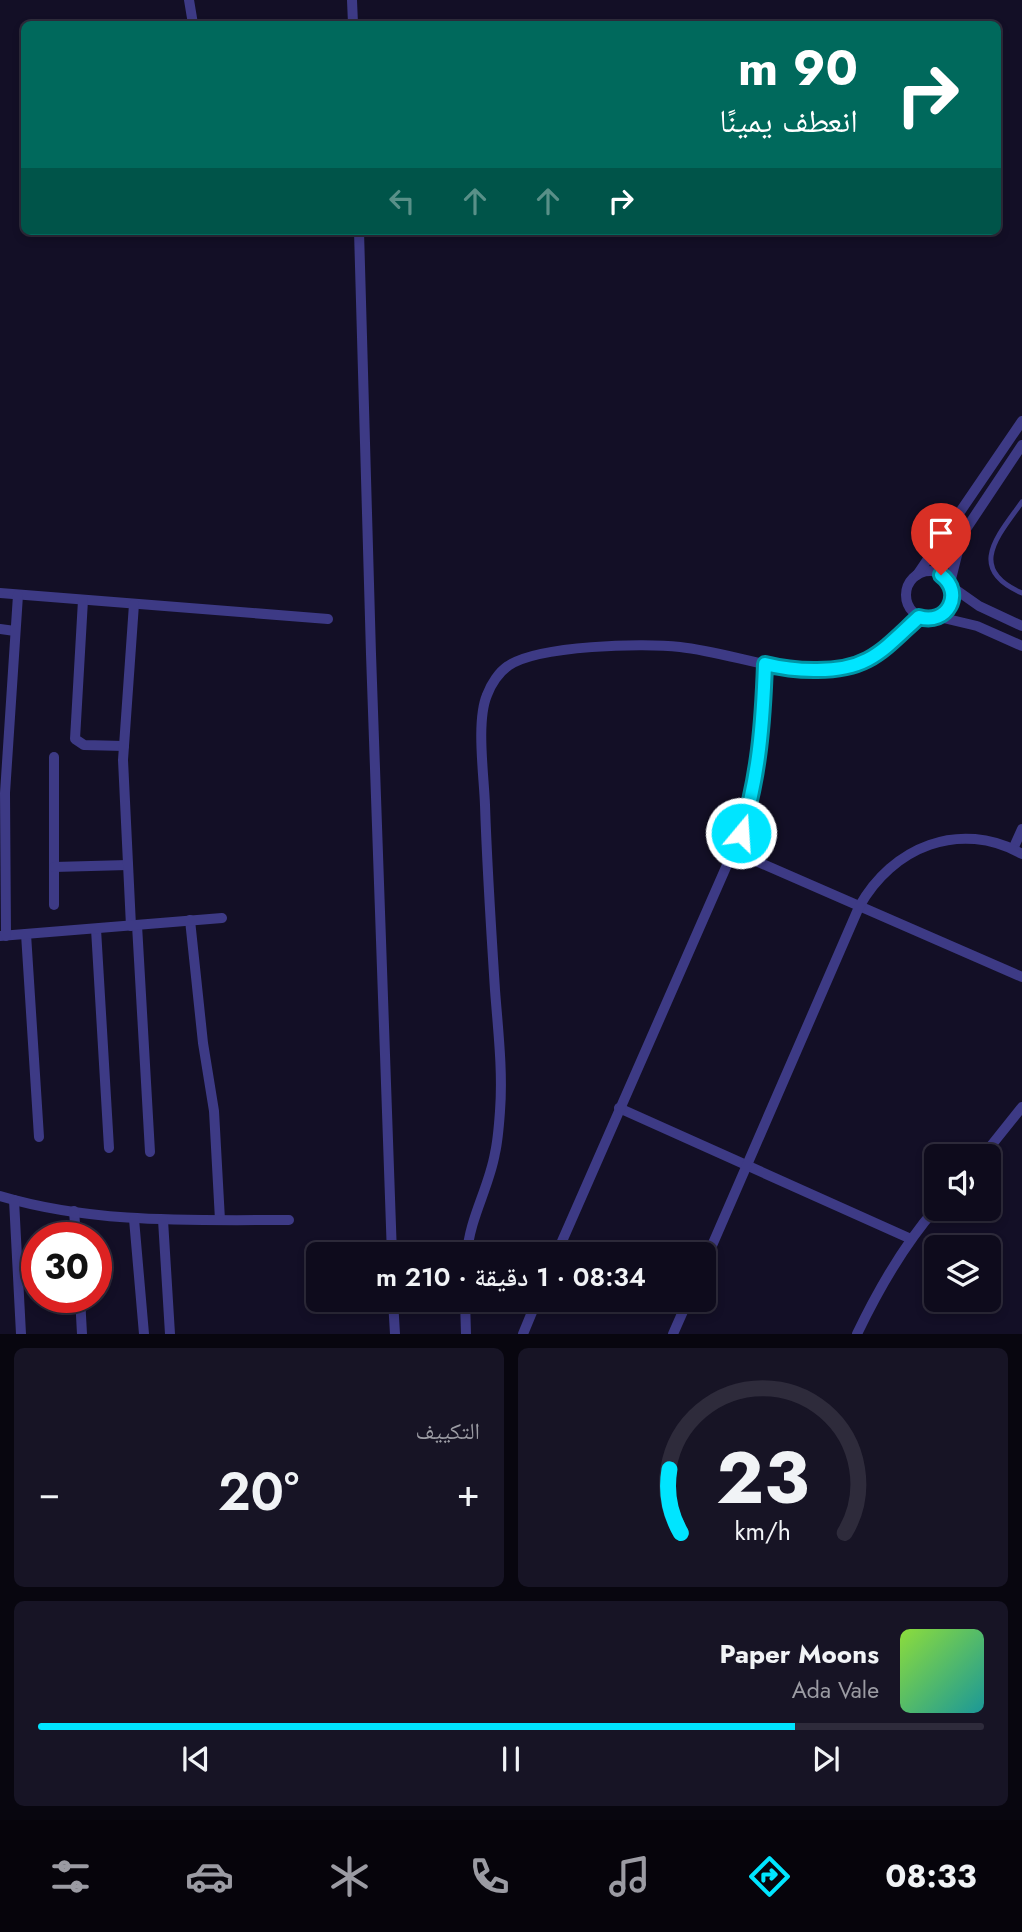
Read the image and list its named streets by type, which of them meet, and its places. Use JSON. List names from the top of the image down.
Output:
{
  "page": {
    "turn": ["90 m", "انعطف يمينًا"],
    "limit": "30",
    "trip": "08:34 · 1 دقيقة · 210 m",
    "tile": "التكييف",
    "heat": ["−", "20°", "+"],
    "song": ["Paper Moons", "Ada Vale"],
    "tabs": "08:33",
    "gauge": ["23", "km/h"]
  }
}
